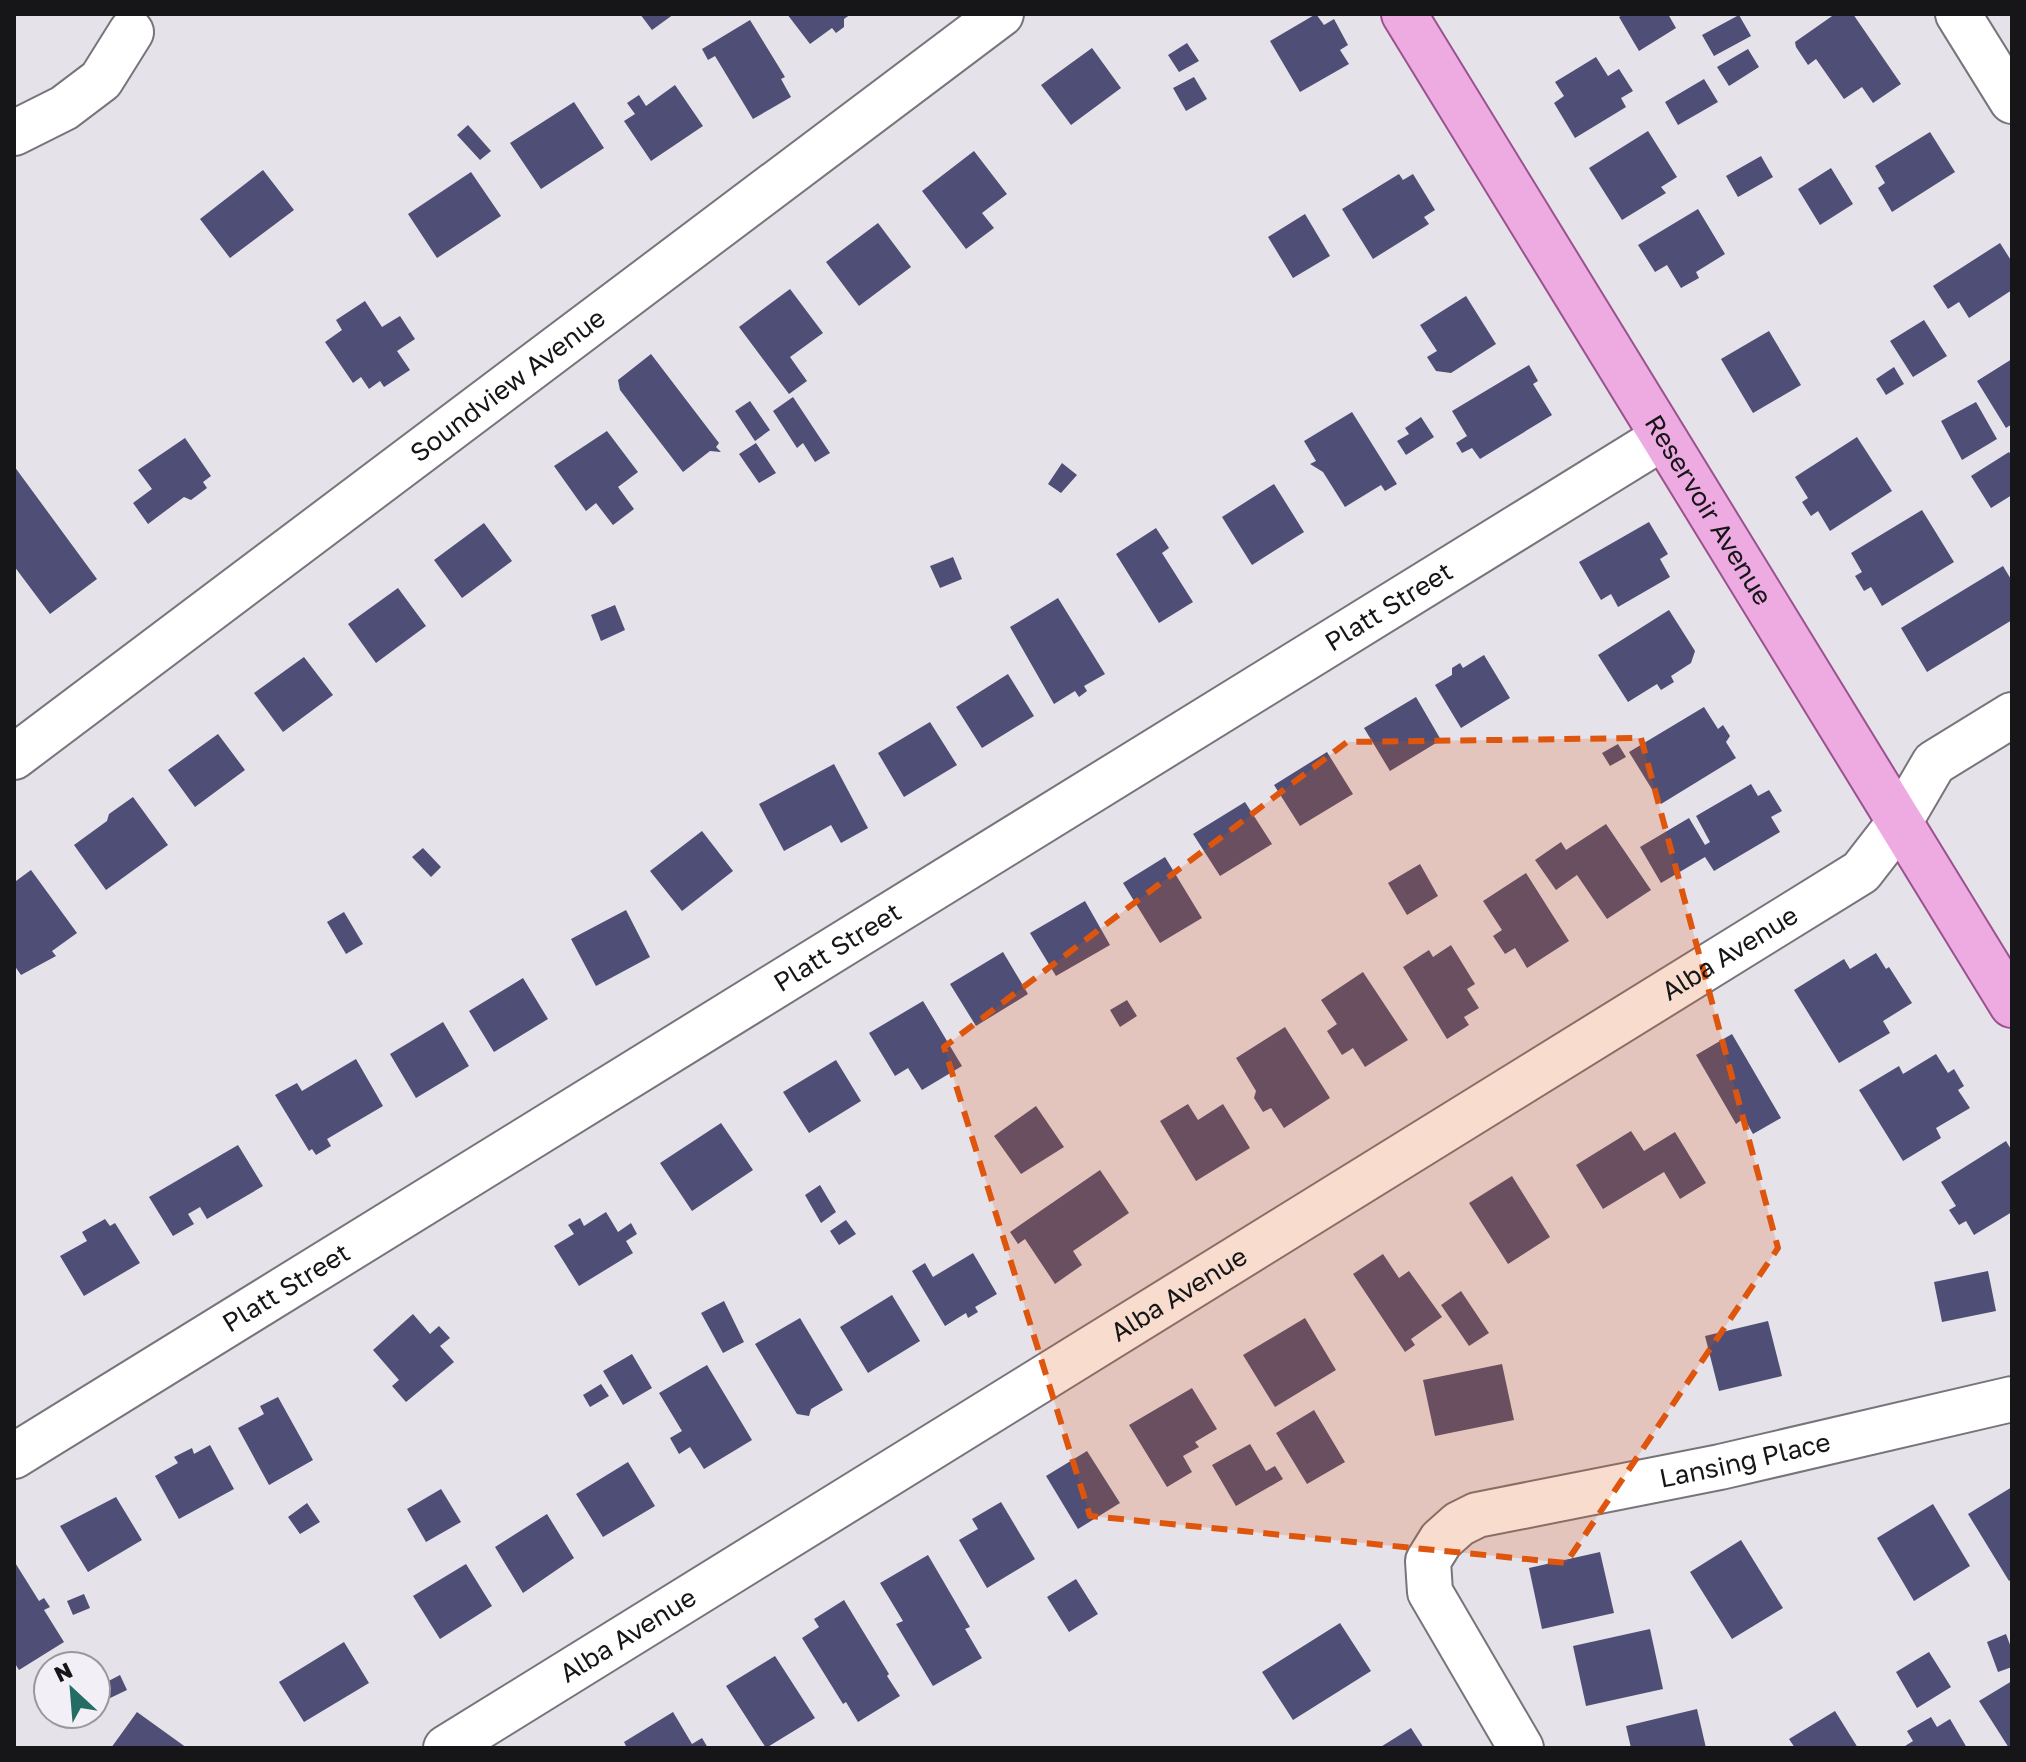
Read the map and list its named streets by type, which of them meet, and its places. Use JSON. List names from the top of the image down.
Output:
{
  "streets": {
    "main road": ["Reservoir Avenue"],
    "street": [
      "Soundview Avenue",
      "Platt Street",
      "Alba Avenue",
      "Lansing Place"
    ]
  },
  "crossings": [
    ["Reservoir Avenue", "Platt Street"],
    ["Reservoir Avenue", "Alba Avenue"]
  ],
  "north": "top left"
}
